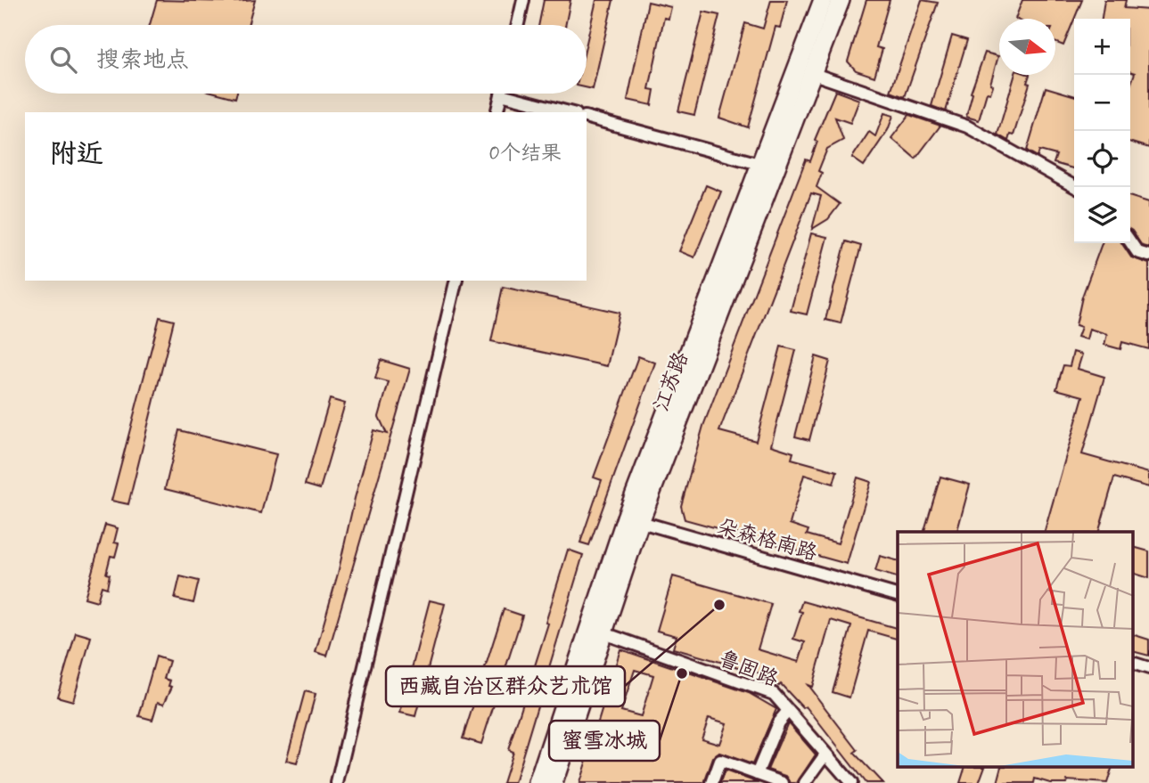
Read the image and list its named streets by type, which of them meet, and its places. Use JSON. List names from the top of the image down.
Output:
{
  "streets": {
    "highway": ["江苏路"],
    "street": ["朵森格南路", "鲁固路"]
  },
  "crossings": [
    ["江苏路", "朵森格南路"],
    ["江苏路", "鲁固路"]
  ],
  "places": ["西藏自治区群众艺术馆", "蜜雪冰城"],
  "north": "right",
  "page": {
    "map_buttons": ["+", "−"],
    "search": "搜索地点",
    "heading": ["附近", "0个结果"]
  }
}
